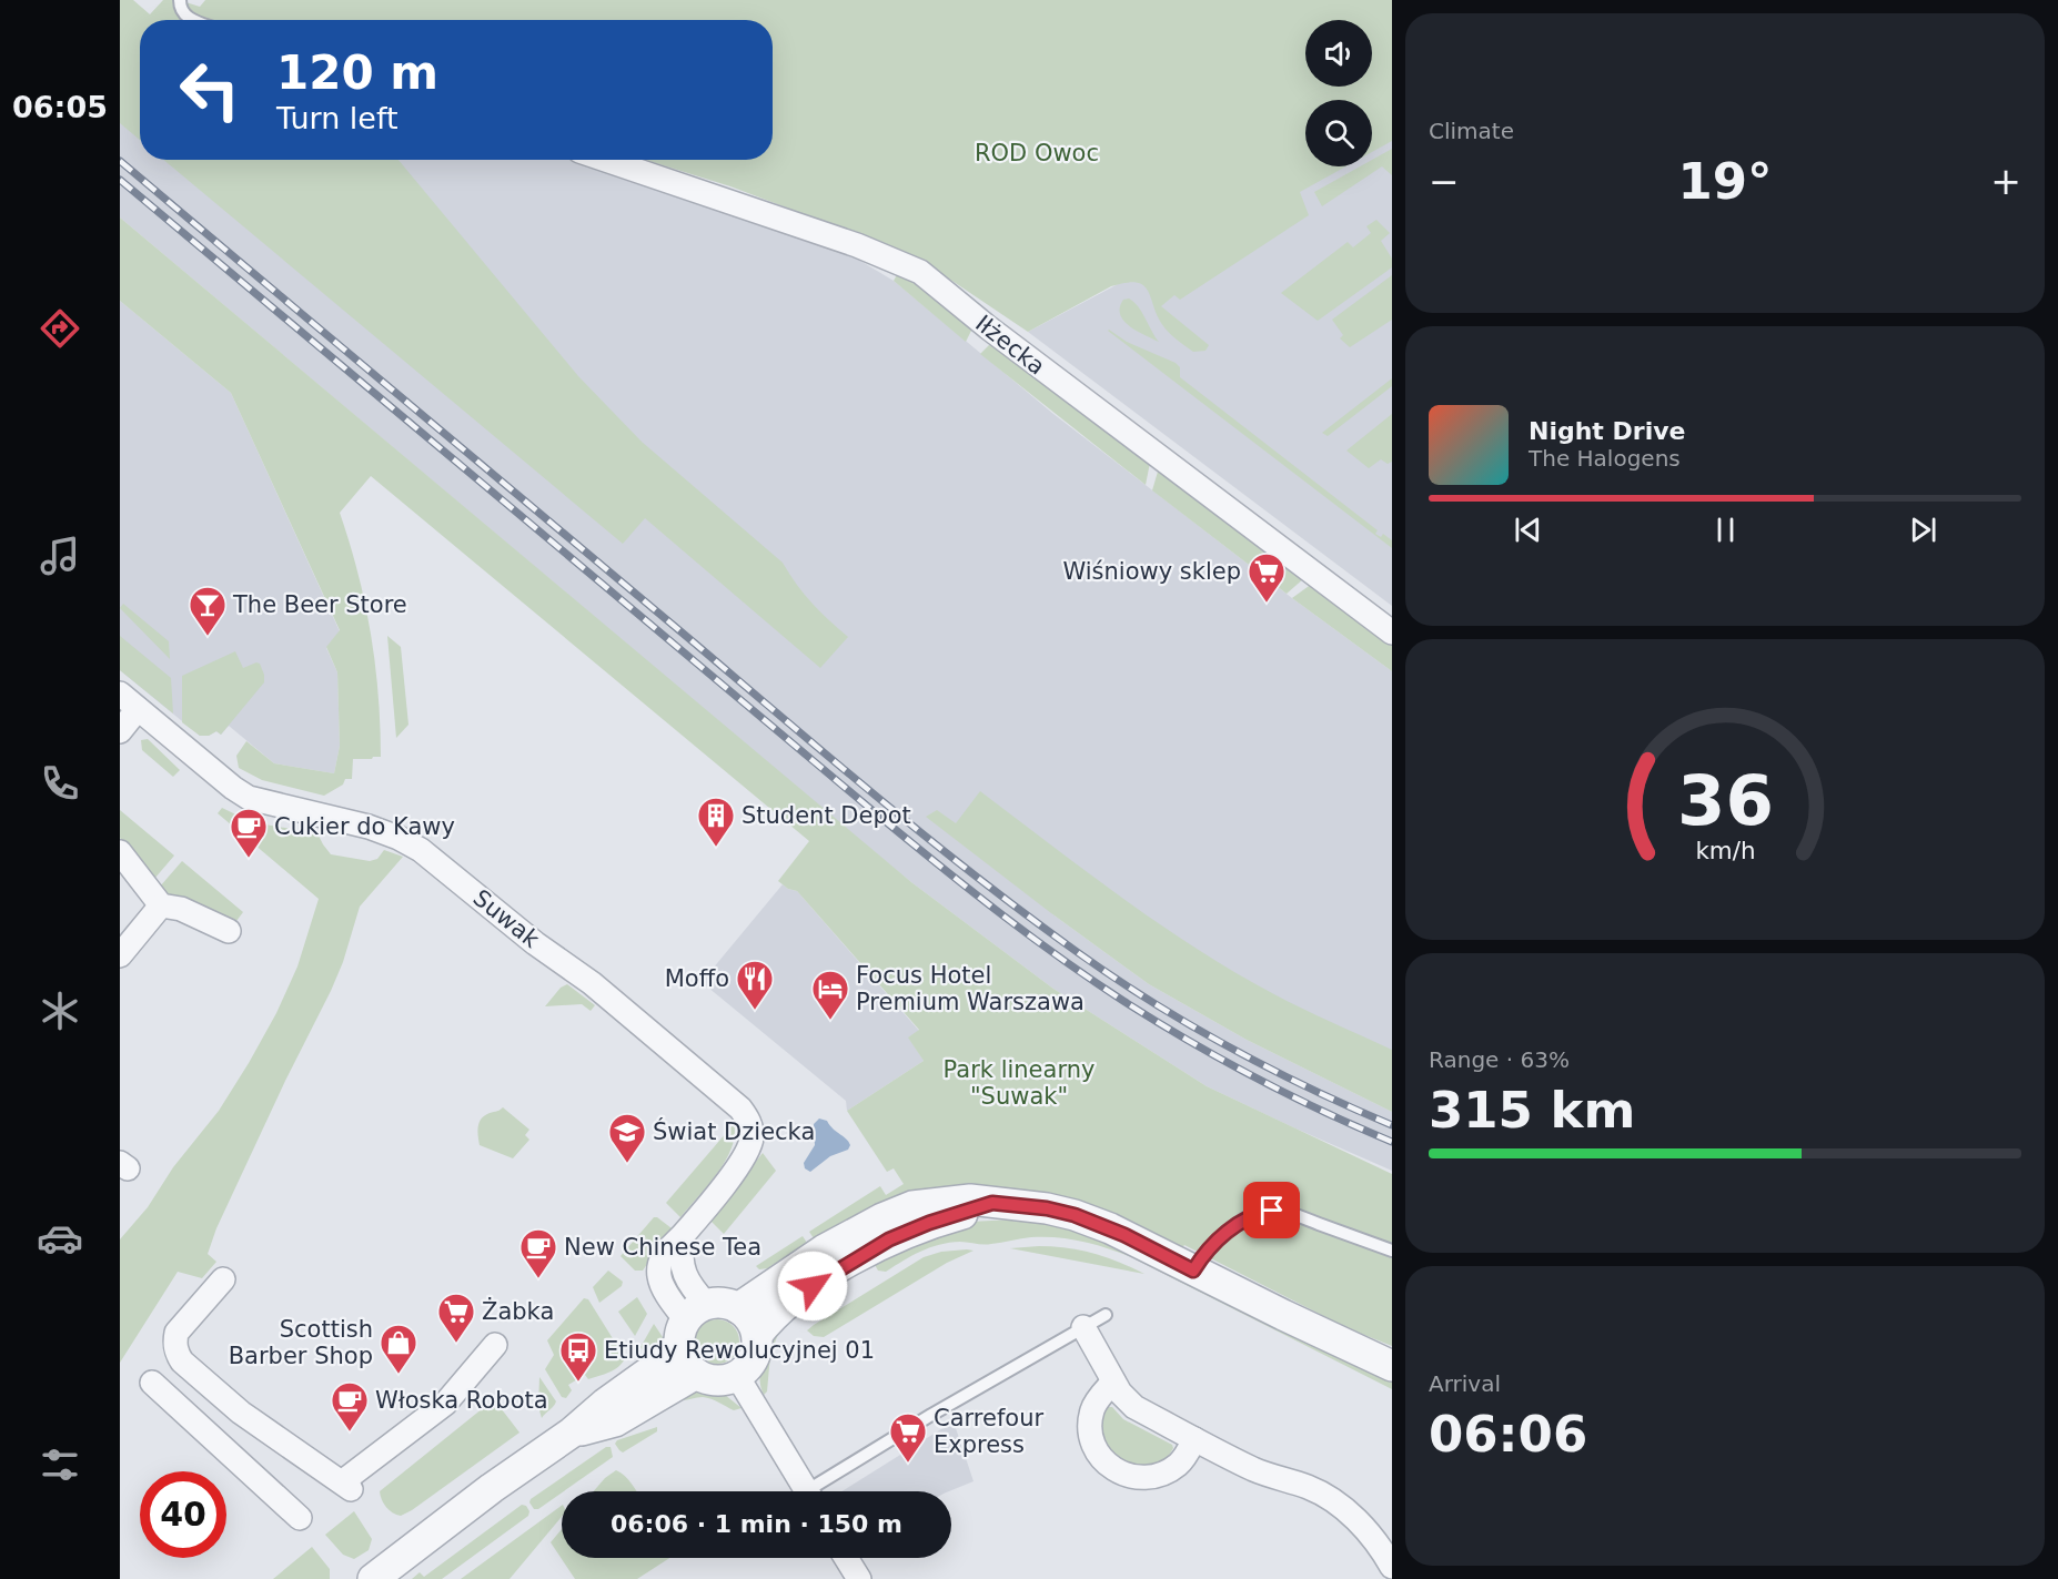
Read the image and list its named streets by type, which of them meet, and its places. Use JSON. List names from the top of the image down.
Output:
{
  "streets": {
    "street": ["Iłżecka", "Suwak"]
  },
  "parks": ["ROD Owoc", "Park linearny \"Suwak\""],
  "places": {
    "supermarket": ["Wiśniowy sklep", "Żabka", "Carrefour Express"],
    "bar": ["The Beer Store"],
    "building": ["Student Depot"],
    "cafe": ["Cukier do Kawy", "New Chinese Tea", "Włoska Robota"],
    "restaurant": ["Moffo"],
    "hotel": ["Focus Hotel Premium Warszawa"],
    "school or university": ["Świat Dziecka"],
    "shop": ["Scottish Barber Shop"],
    "bus stop": ["Etiudy Rewolucyjnej 01"]
  },
  "page": {
    "tabs": "06:05",
    "tile": [
      "Climate",
      ["Range · 63%", "315 km"],
      ["Arrival", "06:06"]
    ],
    "turn": ["120 m", "Turn left"],
    "heat": ["−", "19°", "+"],
    "song": ["Night Drive", "The Halogens"],
    "limit": "40",
    "trip": "06:06 · 1 min · 150 m",
    "gauge": ["36", "km/h"]
  }
}
